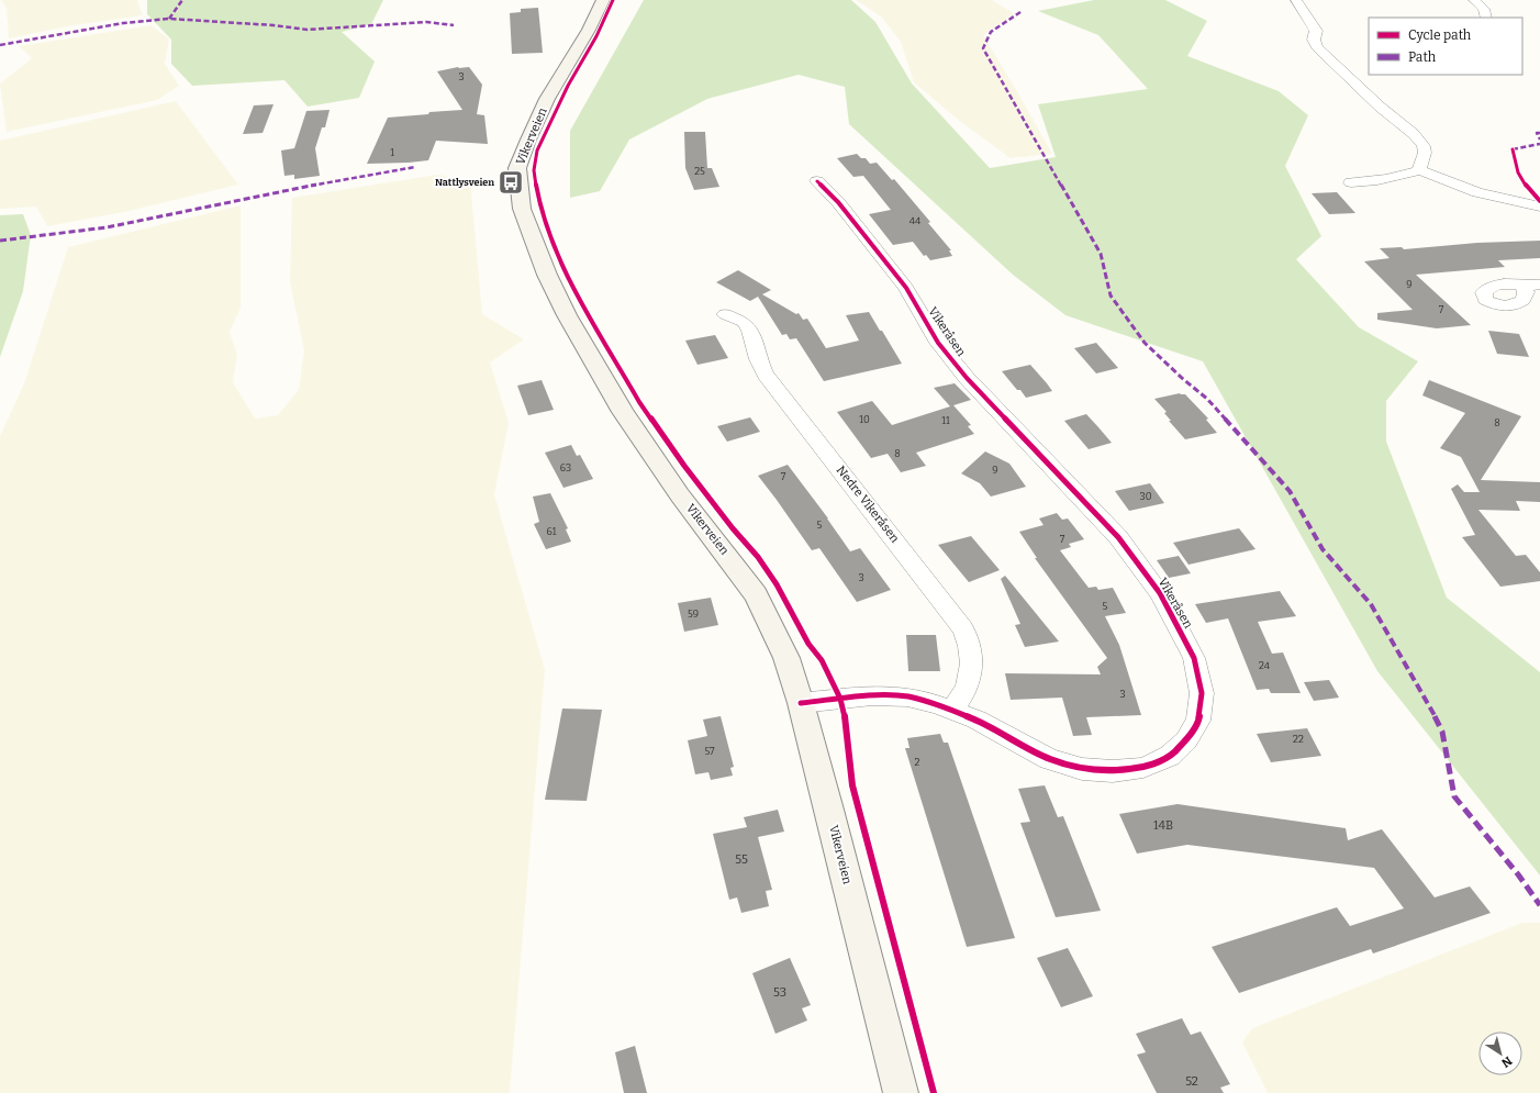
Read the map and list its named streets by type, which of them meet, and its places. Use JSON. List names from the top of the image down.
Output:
{
  "streets": {
    "main road": ["Vikerveien"],
    "street": ["Vikeråsen", "Nedre Vikeråsen"]
  },
  "crossings": [
    ["Vikerveien", "Vikeråsen"],
    ["Vikeråsen", "Nedre Vikeråsen"]
  ],
  "places": {
    "bus stop": ["Nattlysveien"]
  },
  "house_numbers": [
    "3",
    "1",
    "25",
    "44",
    "9",
    "7",
    "10",
    "11",
    "8",
    "8",
    "63",
    "9",
    "7",
    "30",
    "5",
    "61",
    "7",
    "3",
    "5",
    "59",
    "24",
    "3",
    "22",
    "57",
    "2",
    "14B",
    "55",
    "53",
    "52"
  ],
  "legend": ["Cycle path", "Path"],
  "north": "bottom right"
}
